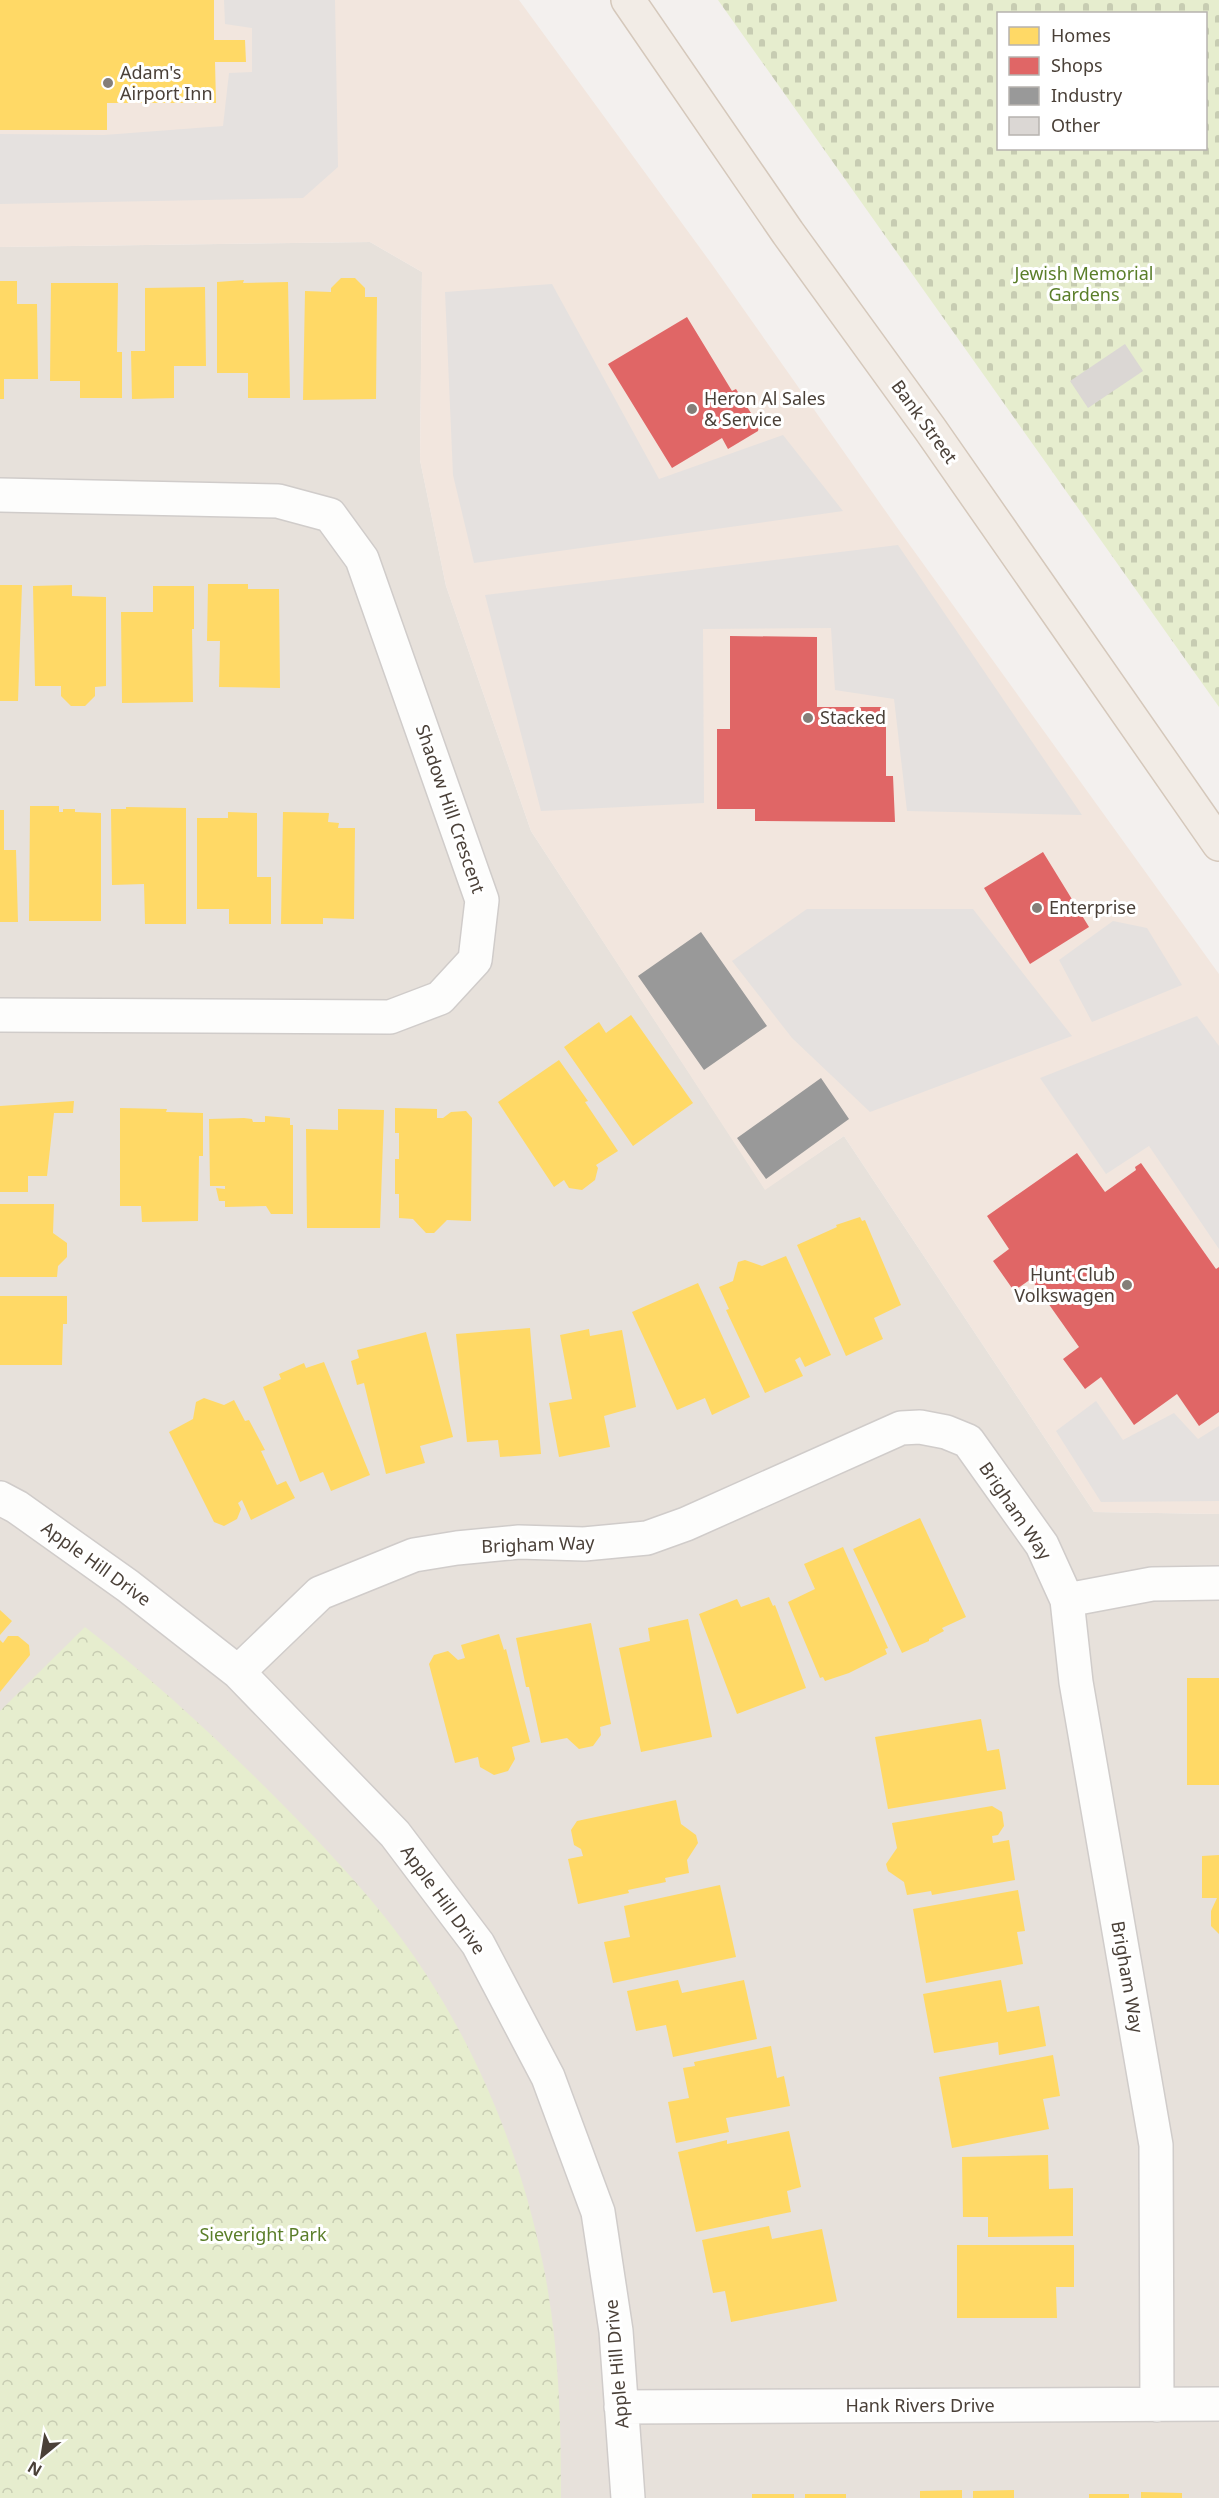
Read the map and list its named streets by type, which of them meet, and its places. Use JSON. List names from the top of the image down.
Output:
{
  "streets": {
    "main road": ["Bank Street"],
    "street": [
      "Shadow Hill Crescent",
      "Brigham Way",
      "Apple Hill Drive",
      "Hank Rivers Drive"
    ]
  },
  "crossings": [
    ["Brigham Way", "Apple Hill Drive"],
    ["Brigham Way", "Hank Rivers Drive"],
    ["Apple Hill Drive", "Hank Rivers Drive"]
  ],
  "parks": ["Jewish Memorial Gardens", "Sieveright Park"],
  "places": [
    "Adam's Airport Inn",
    "Heron Al Sales & Service",
    "Stacked",
    "Enterprise",
    "Hunt Club Volkswagen"
  ],
  "legend": [
    "Homes",
    "Shops",
    "Industry",
    "Other"
  ],
  "north": "bottom left"
}
